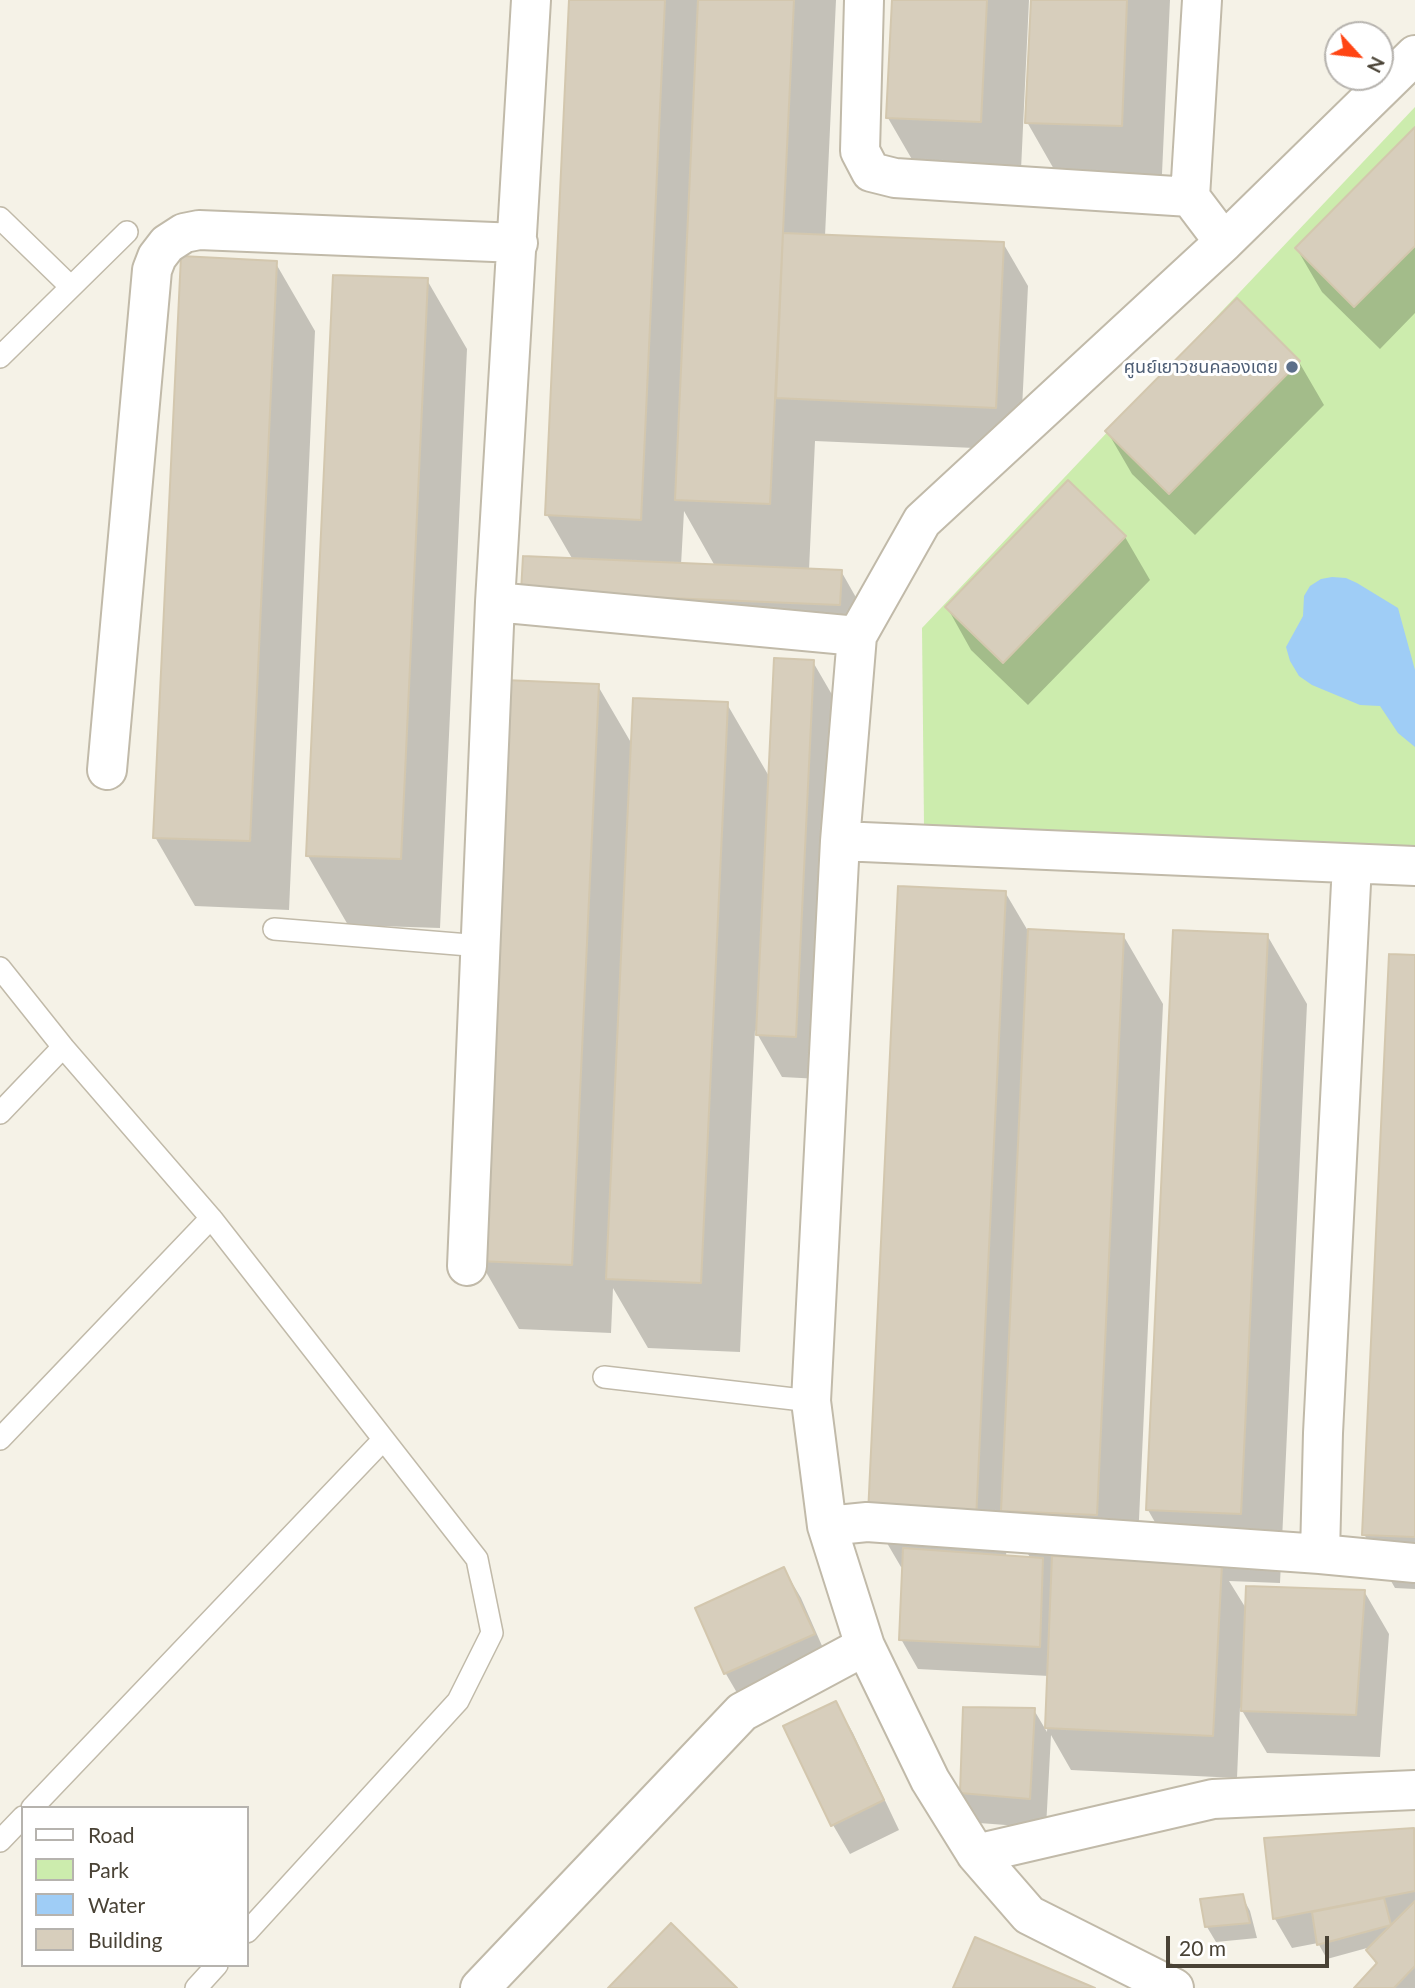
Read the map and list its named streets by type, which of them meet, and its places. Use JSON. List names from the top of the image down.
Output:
{
  "places": ["ศูนย์เยาวชนคลองเตย"],
  "legend": [
    "Road",
    "Park",
    "Water",
    "Building"
  ],
  "scale_bar": "20 m",
  "north": "bottom right"
}
